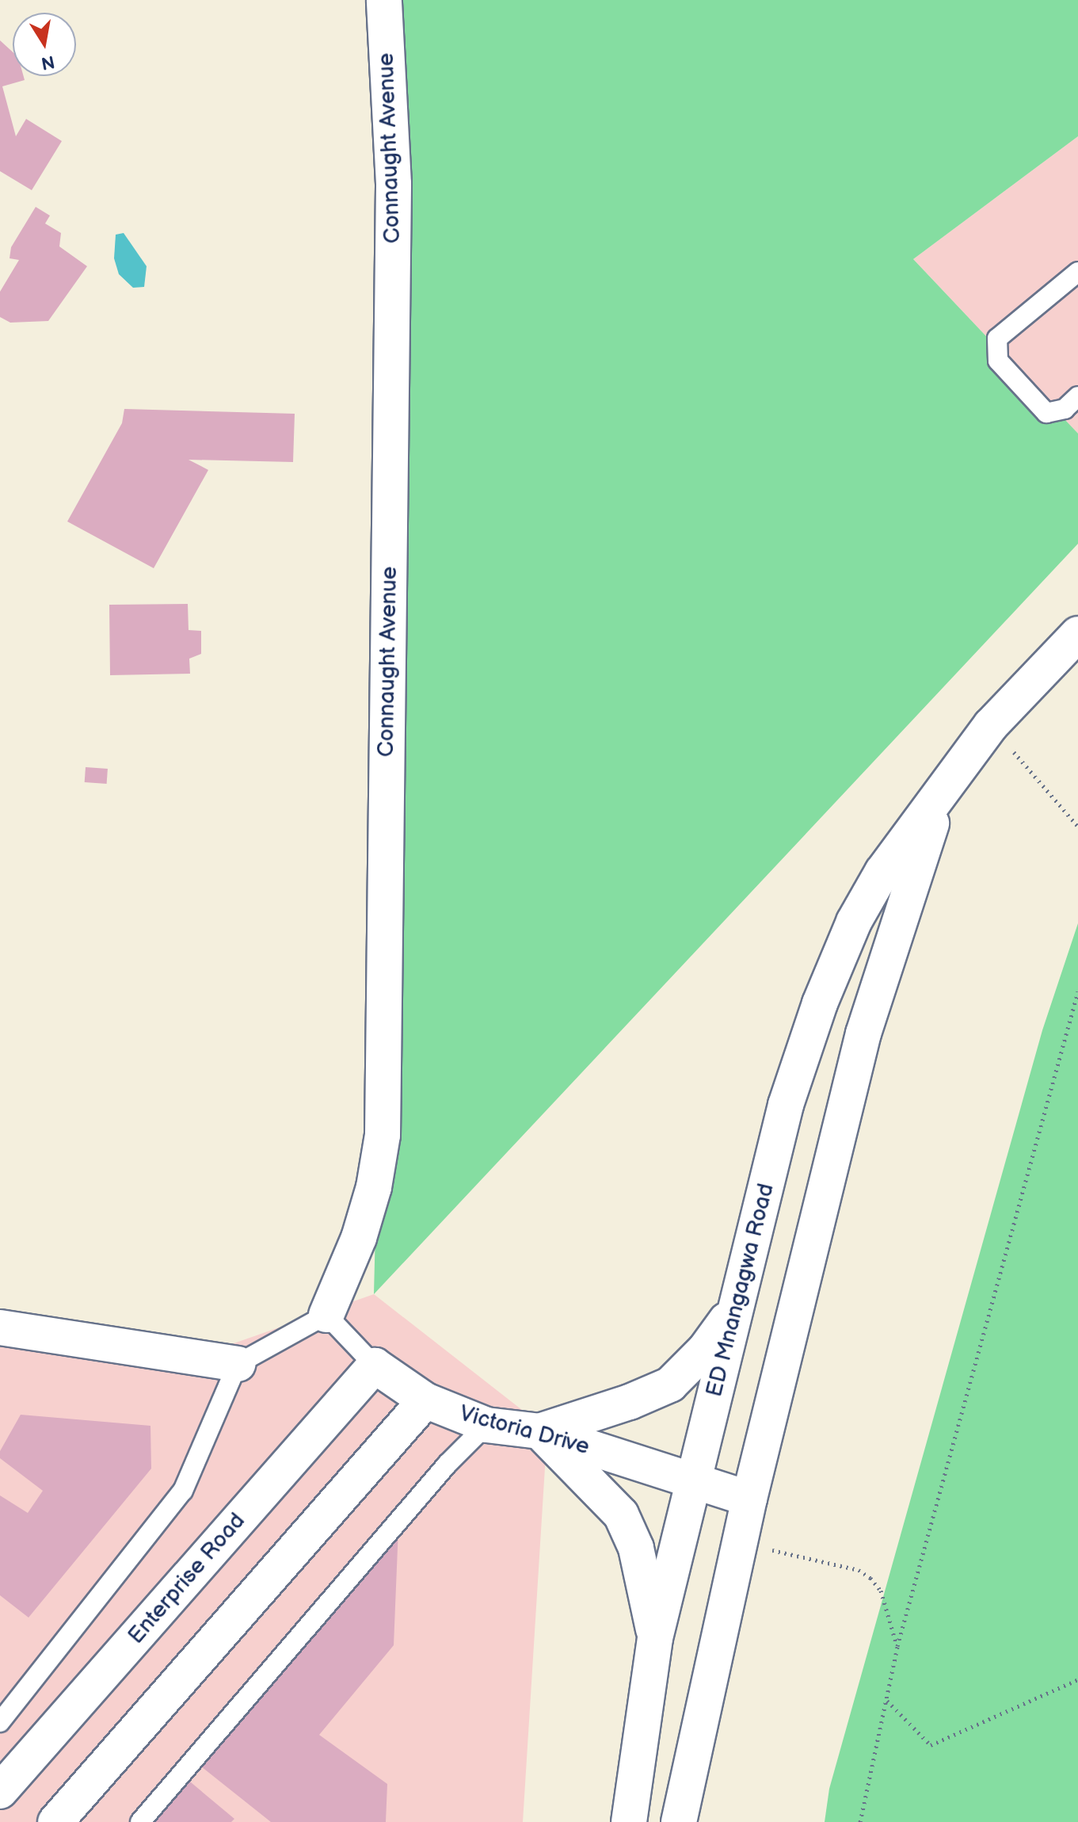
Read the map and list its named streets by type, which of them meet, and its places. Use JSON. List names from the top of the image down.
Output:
{
  "streets": {
    "main road": [
      "Connaught Avenue",
      "ED Mnangagwa Road",
      "Victoria Drive",
      "Enterprise Road"
    ]
  },
  "crossings": [
    ["Connaught Avenue", "Victoria Drive"],
    ["ED Mnangagwa Road", "Victoria Drive"],
    ["Victoria Drive", "Enterprise Road"]
  ],
  "north": "bottom"
}
